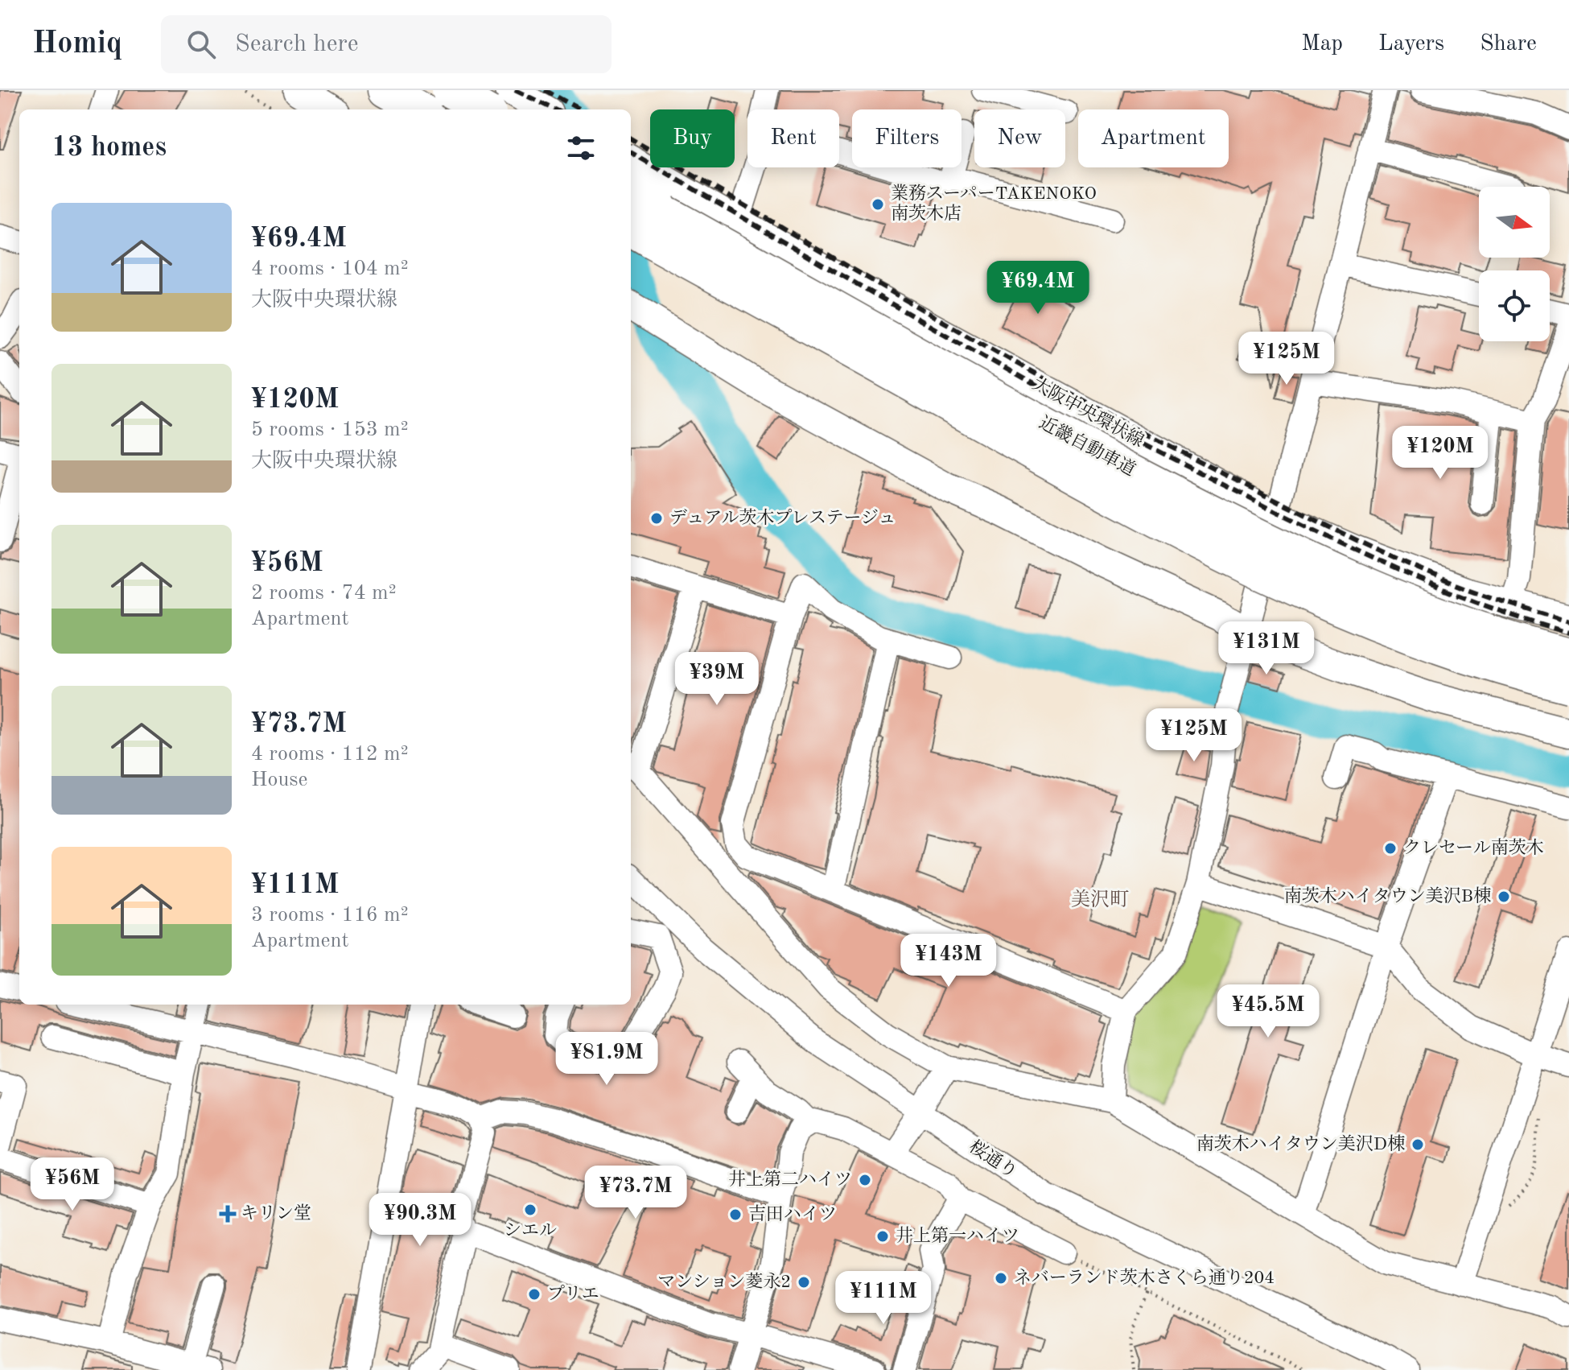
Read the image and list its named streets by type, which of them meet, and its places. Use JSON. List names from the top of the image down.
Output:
{
  "streets": {
    "highway": ["近畿自動車道"],
    "main road": ["大阪中央環状線"],
    "street": ["桜通り"]
  },
  "districts": ["美沢町"],
  "places": {
    "other": [
      "業務スーパーTAKENOKO 南茨木店",
      "デュアル茨木プレステージュ",
      "クレセール南茨木",
      "南茨木ハイタウン美沢B棟",
      "南茨木ハイタウン美沢D棟",
      "井上第二ハイツ",
      "シエル",
      "吉田ハイツ",
      "井上第一ハイツ",
      "ネバーランド茨木さくら通り204",
      "マンション菱永2",
      "プリエ"
    ],
    "health": ["キリン堂"]
  },
  "north": "right",
  "page": {
    "header": "Homiq",
    "search": "Search here",
    "nav": ["Map", "Layers", "Share"],
    "chip": [
      "Buy",
      "Rent",
      "Filters",
      "New",
      "Apartment"
    ],
    "heading": "13 homes",
    "list": [
      {
        "name": "¥69.4M",
        "note": "4 rooms · 104 m² · 大阪中央環状線"
      },
      {
        "name": "¥120M",
        "note": "5 rooms · 153 m² · 大阪中央環状線"
      },
      {
        "name": "¥56M",
        "note": "2 rooms · 74 m² · Apartment"
      },
      {
        "name": "¥73.7M",
        "note": "4 rooms · 112 m² · House"
      },
      {
        "name": "¥111M",
        "note": "3 rooms · 116 m² · Apartment"
      }
    ],
    "price": [
      "¥69.4M",
      "¥125M",
      "¥120M",
      "¥131M",
      "¥39M",
      "¥125M",
      "¥143M",
      "¥45.5M",
      "¥81.9M",
      "¥56M",
      "¥73.7M",
      "¥90.3M",
      "¥111M"
    ]
  }
}
